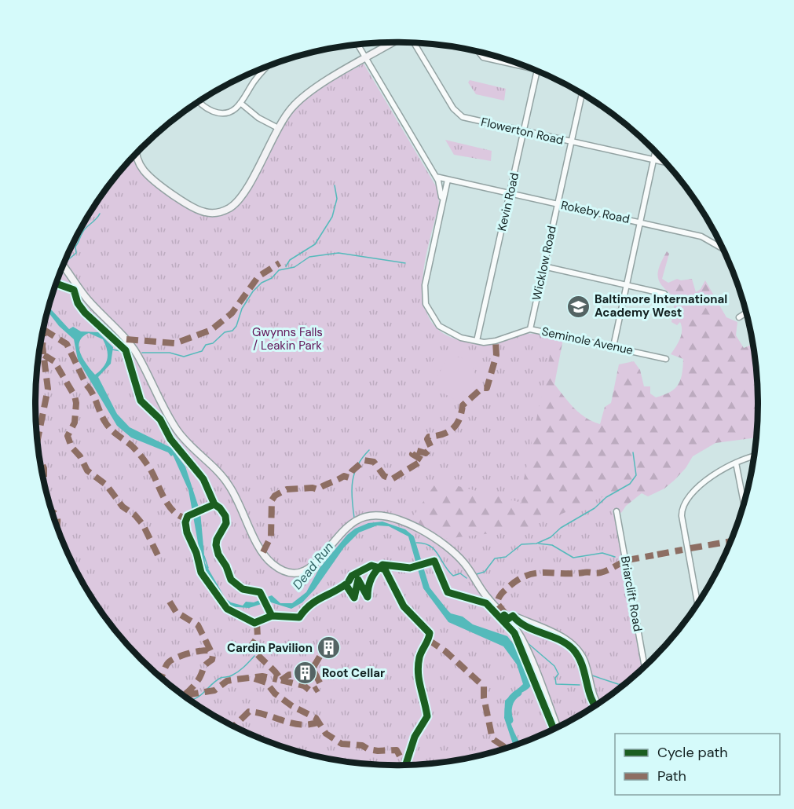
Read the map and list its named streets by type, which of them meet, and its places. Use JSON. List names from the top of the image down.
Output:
{
  "streets": {
    "street": [
      "Flowerton Road",
      "Kevin Road",
      "Rokeby Road",
      "Wicklow Road",
      "Seminole Avenue",
      "Briarclift Road"
    ]
  },
  "crossings": [
    ["Flowerton Road", "Kevin Road"],
    ["Flowerton Road", "Wicklow Road"],
    ["Kevin Road", "Rokeby Road"],
    ["Kevin Road", "Seminole Avenue"],
    ["Rokeby Road", "Wicklow Road"],
    ["Rokeby Road", "Seminole Avenue"],
    ["Wicklow Road", "Seminole Avenue"]
  ],
  "water": ["Dead Run"],
  "parks": ["Gwynns Falls / Leakin Park"],
  "places": {
    "school or university": ["Baltimore International Academy West"],
    "building": ["Cardin Pavilion", "Root Cellar"]
  },
  "legend": ["Cycle path", "Path"]
}
